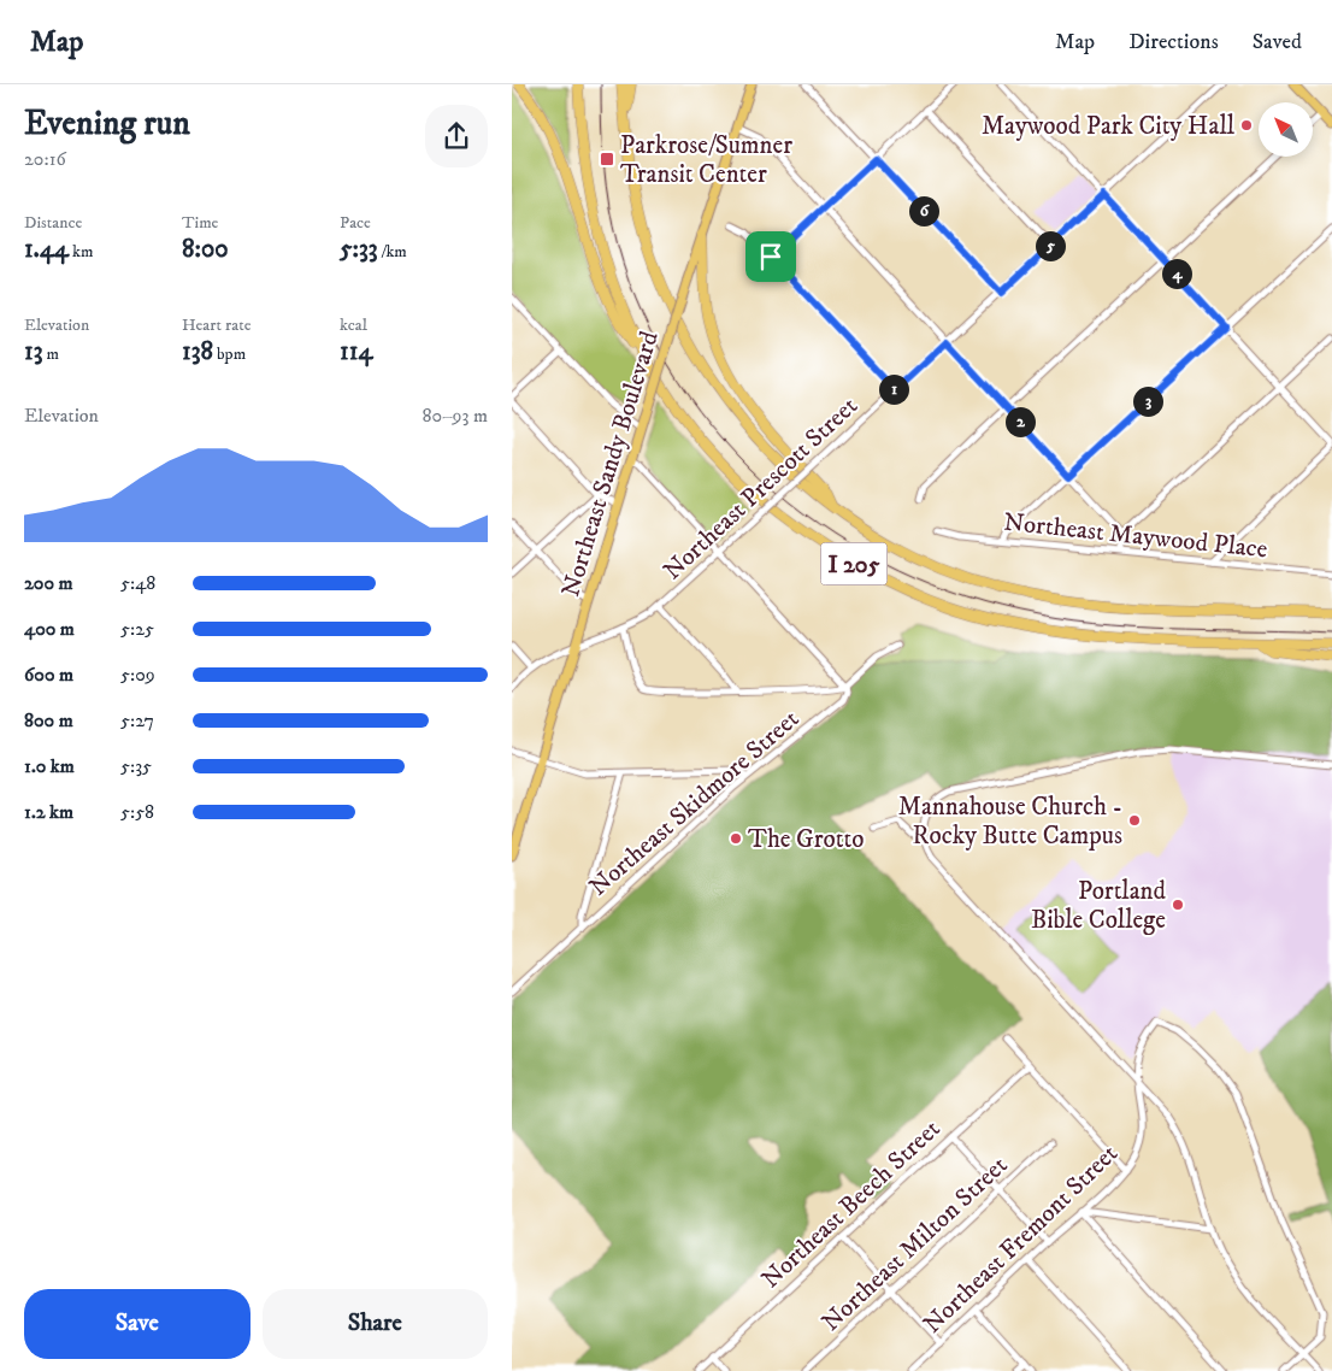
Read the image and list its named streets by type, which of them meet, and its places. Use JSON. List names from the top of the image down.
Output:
{
  "streets": {
    "highway": ["I 205"],
    "main road": ["Northeast Sandy Boulevard"],
    "street": [
      "Northeast Prescott Street",
      "Northeast Maywood Place",
      "Northeast Skidmore Street",
      "Northeast Beech Street",
      "Northeast Fremont Street",
      "Northeast Milton Street"
    ]
  },
  "crossings": [
    ["Northeast Sandy Boulevard", "Northeast Prescott Street"]
  ],
  "places": {
    "other": [
      "Maywood Park City Hall",
      "Mannahouse Church - Rocky Butte Campus",
      "The Grotto",
      "Portland Bible College"
    ],
    "transit": ["Parkrose/Sumner Transit Center"]
  },
  "north": "top left",
  "page": {
    "header": "Map",
    "nav": ["Map", "Directions", "Saved"],
    "heading": ["Evening run", "20:16"],
    "stats": [
      ["Distance", "1.44 km"],
      ["Time", "8:00"],
      ["Pace", "5:33 /km"],
      ["Elevation", "13 m"],
      ["Heart rate", "138 bpm"],
      ["kcal", "114"]
    ],
    "pins": [
      "6",
      "5",
      "4",
      "1",
      "3",
      "2"
    ],
    "chart": ["Elevation", "80–93 m"],
    "list": [
      {
        "name": "200 m",
        "note": "5:48"
      },
      {
        "name": "400 m",
        "note": "5:25"
      },
      {
        "name": "600 m",
        "note": "5:09"
      },
      {
        "name": "800 m",
        "note": "5:27"
      },
      {
        "name": "1.0 km",
        "note": "5:35"
      },
      {
        "name": "1.2 km",
        "note": "5:58"
      }
    ],
    "buttons": ["Save", "Share"]
  }
}
